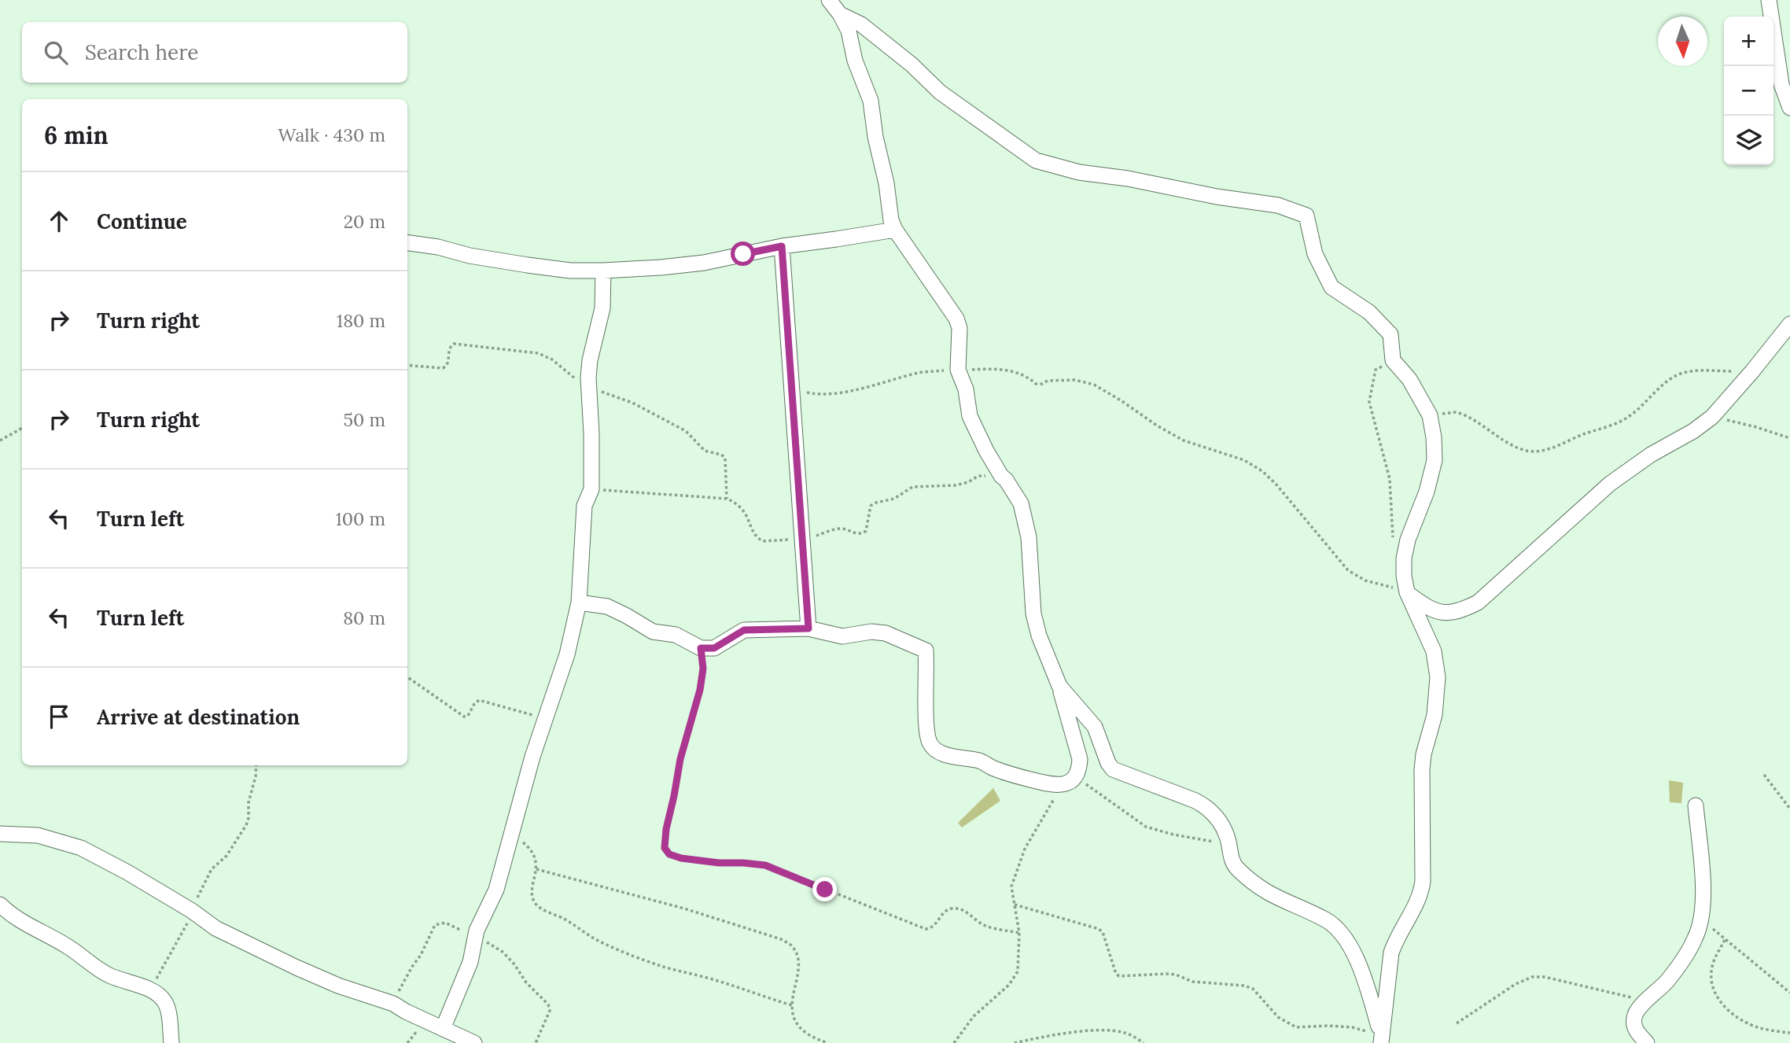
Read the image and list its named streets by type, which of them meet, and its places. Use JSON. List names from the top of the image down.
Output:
{
  "north": "bottom",
  "page": {
    "map_buttons": ["+", "−"],
    "search": "Search here",
    "heading": ["6 min", "Walk · 430 m"],
    "list": [
      ["Continue", "20 m"],
      ["Turn right", "180 m"],
      ["Turn right", "50 m"],
      ["Turn left", "100 m"],
      ["Turn left", "80 m"],
      "Arrive at destination"
    ]
  }
}
